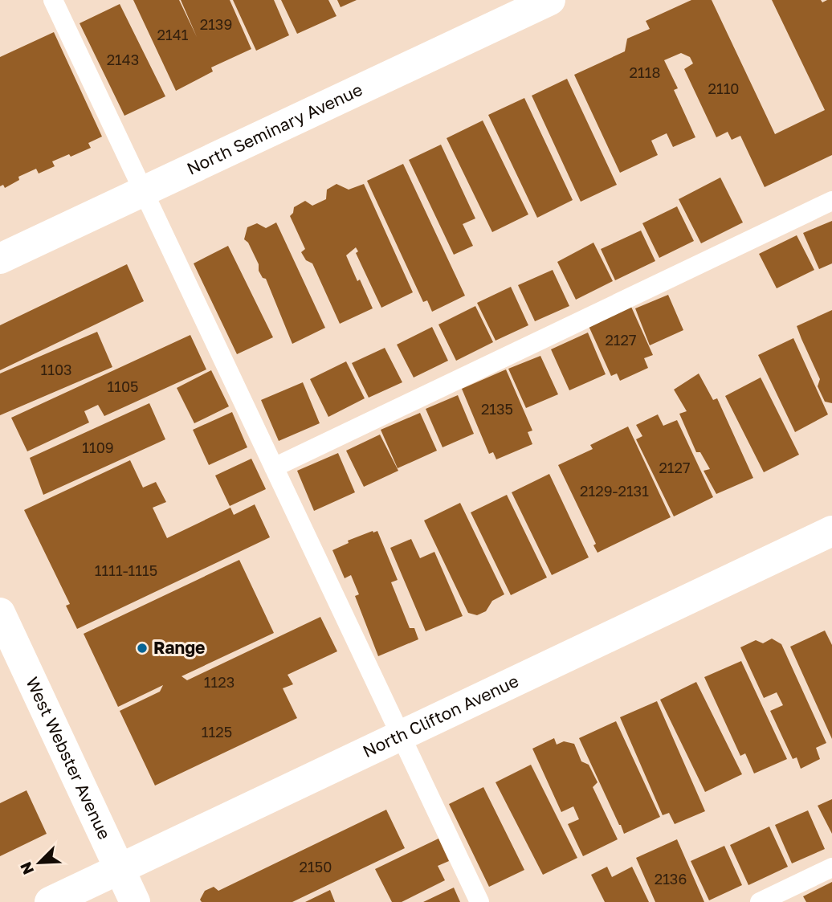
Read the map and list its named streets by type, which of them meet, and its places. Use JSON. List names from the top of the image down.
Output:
{
  "streets": {
    "street": ["North Seminary Avenue", "North Clifton Avenue", "West Webster Avenue"]
  },
  "crossings": [
    ["North Clifton Avenue", "West Webster Avenue"]
  ],
  "places": ["Range"],
  "house_numbers": [
    "2139",
    "2141",
    "2143",
    "2118",
    "2110",
    "2127",
    "1103",
    "1105",
    "2135",
    "1109",
    "2127",
    "2129-2131",
    "1111-1115",
    "1123",
    "1125",
    "2150",
    "2136"
  ],
  "north": "bottom left"
}
